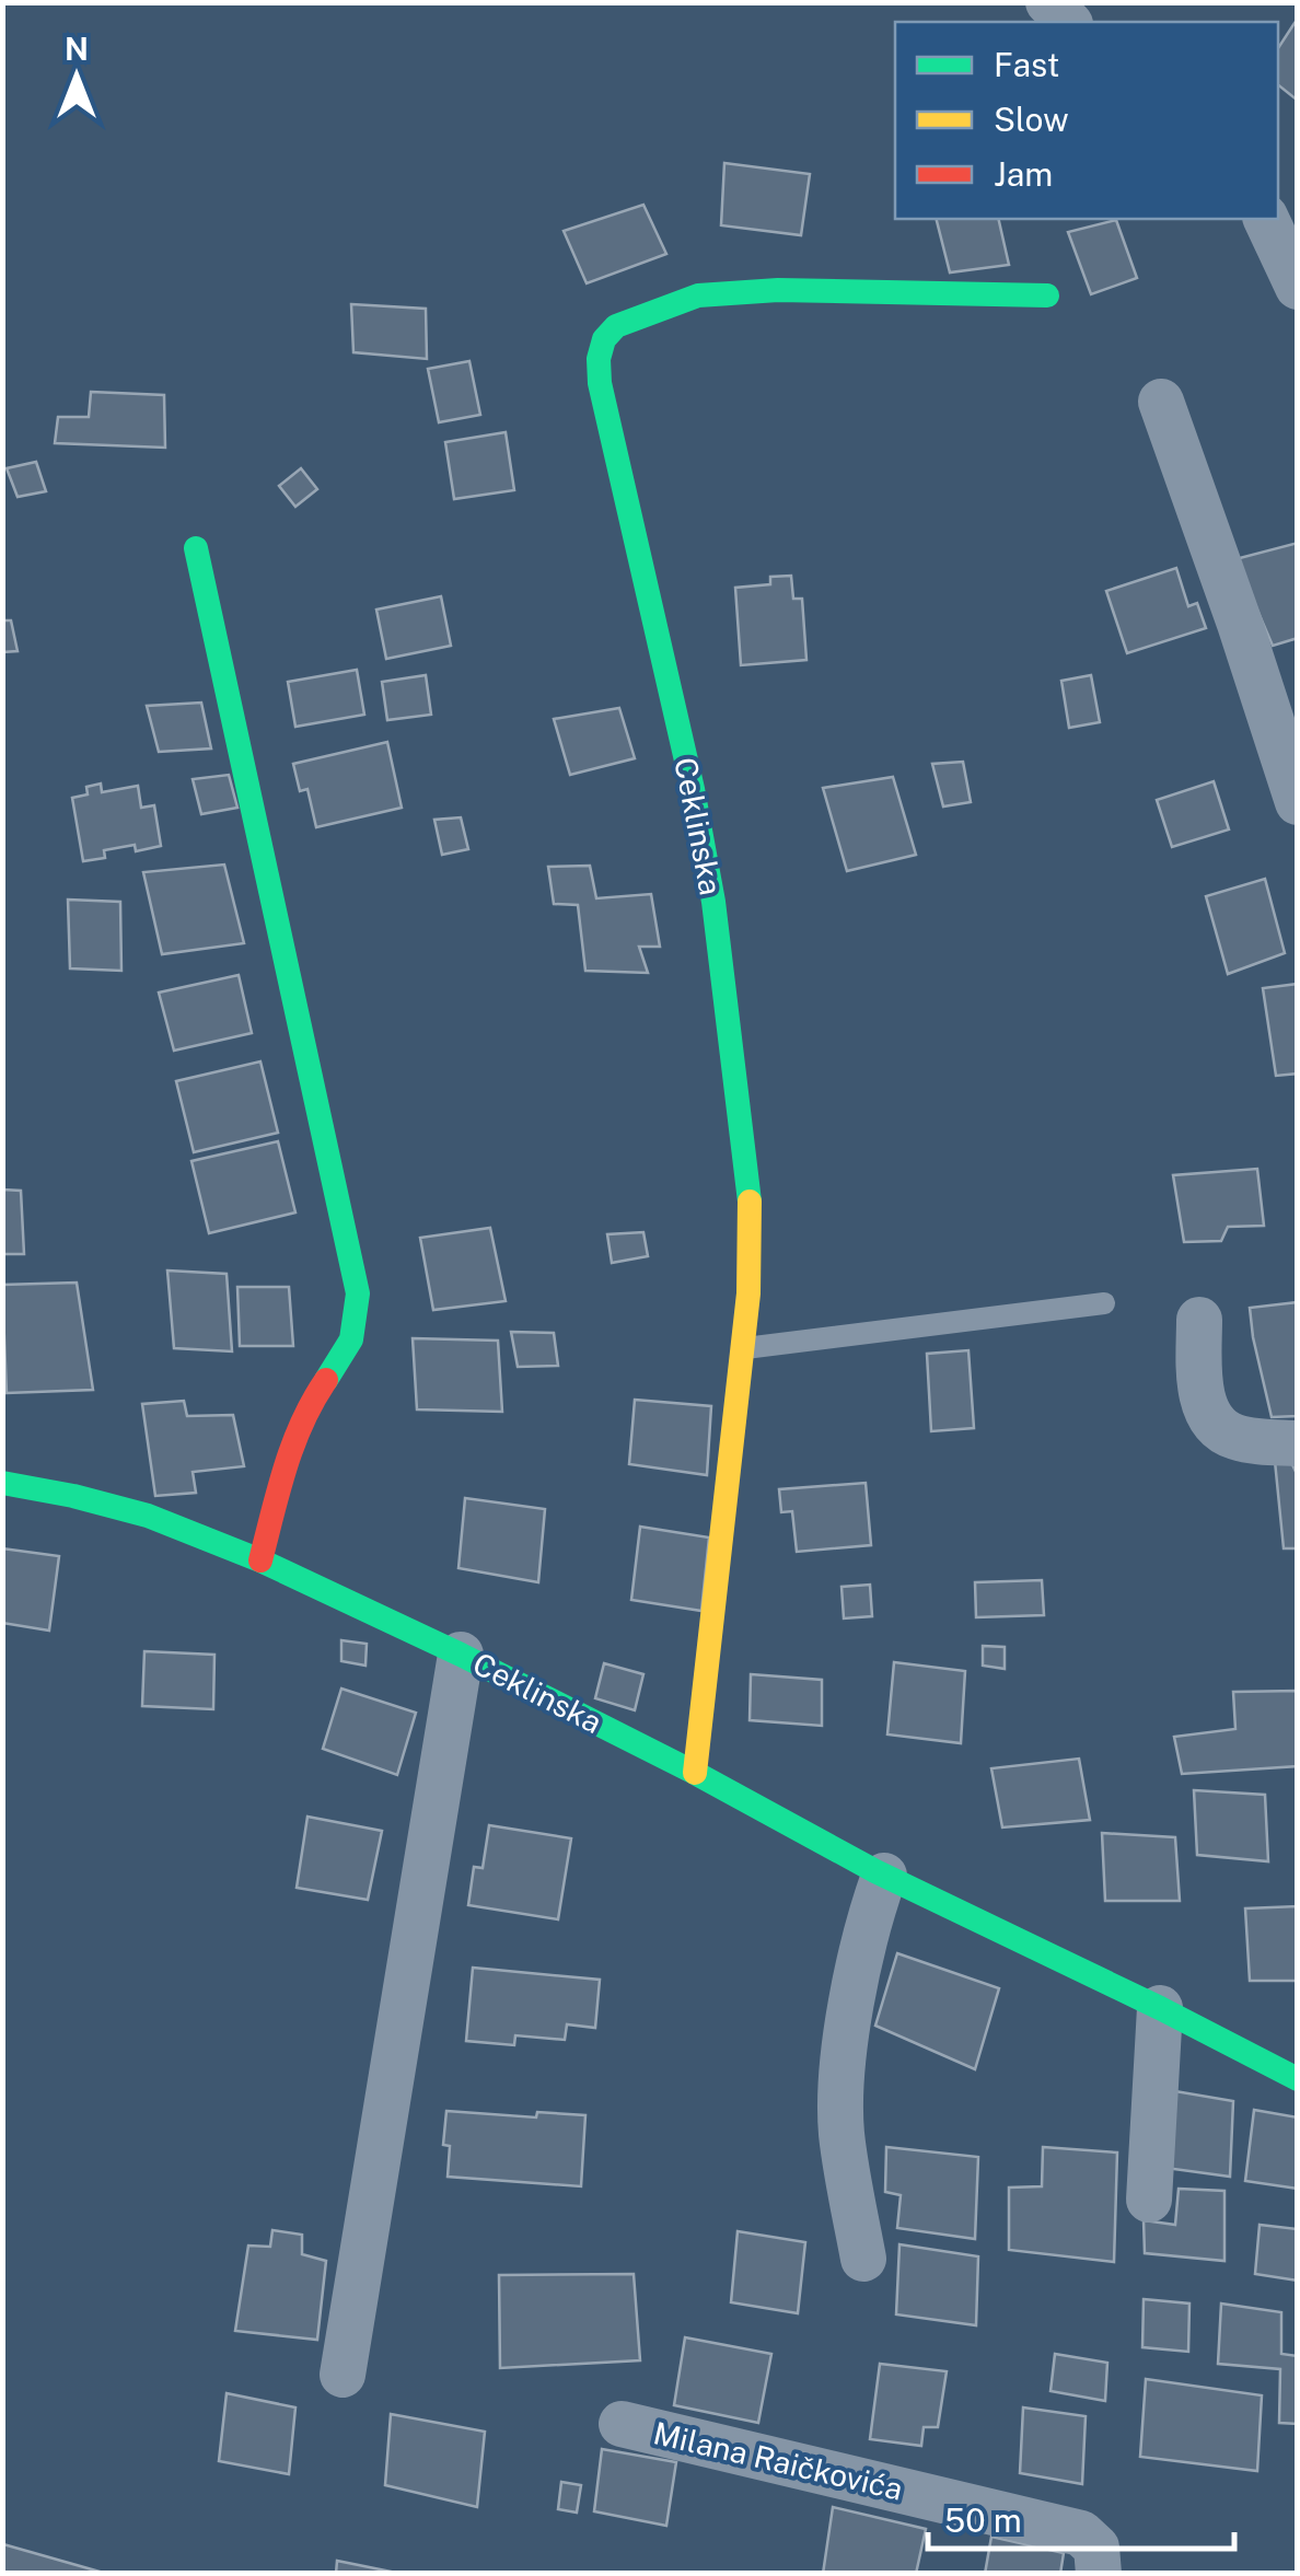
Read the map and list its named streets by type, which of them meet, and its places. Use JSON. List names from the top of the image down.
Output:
{
  "streets": {
    "street": ["Ceklinska", "Milana Raičkovića"]
  },
  "legend": ["Fast", "Slow", "Jam"],
  "scale_bar": "50 m",
  "north": "top"
}
